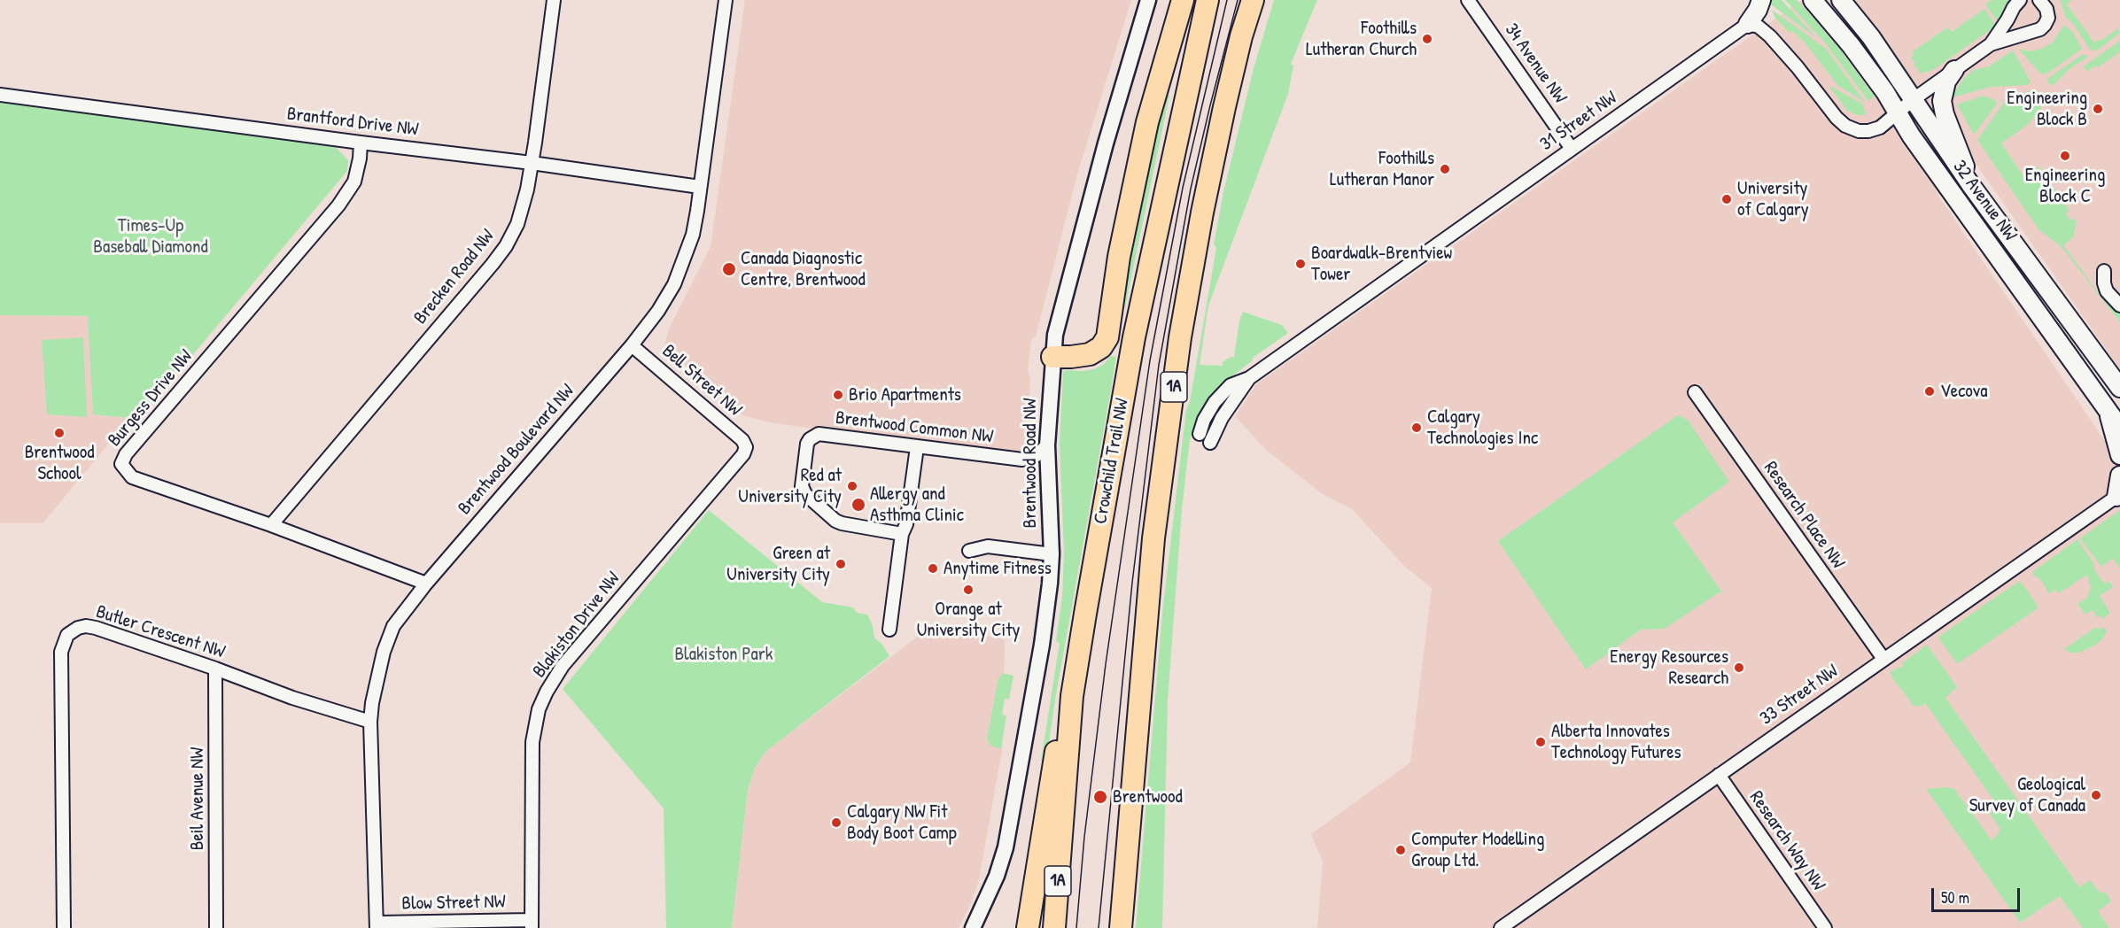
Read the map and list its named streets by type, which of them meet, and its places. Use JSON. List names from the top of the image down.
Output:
{
  "streets": {
    "highway": ["1A", "Crowchild Trail NW"],
    "main road": ["32 Avenue NW"],
    "street": [
      "34 Avenue NW",
      "31 Street NW",
      "Brantford Drive NW",
      "Brecken Road NW",
      "Bell Street NW",
      "Burgess Drive NW",
      "Brentwood Common NW",
      "Brentwood Boulevard NW",
      "Brentwood Road NW",
      "Research Place NW",
      "Blakiston Drive NW",
      "Butler Crescent NW",
      "33 Street NW",
      "Beil Avenue NW",
      "Research Way NW",
      "Blow Street NW"
    ]
  },
  "crossings": [
    ["34 Avenue NW", "31 Street NW"],
    ["Brantford Drive NW", "Brecken Road NW"],
    ["Brantford Drive NW", "Burgess Drive NW"],
    ["Brantford Drive NW", "Brentwood Boulevard NW"],
    ["Brecken Road NW", "Burgess Drive NW"],
    ["Bell Street NW", "Brentwood Boulevard NW"],
    ["Bell Street NW", "Blakiston Drive NW"],
    ["Burgess Drive NW", "Brentwood Boulevard NW"],
    ["Brentwood Common NW", "Brentwood Road NW"],
    ["Brentwood Boulevard NW", "Butler Crescent NW"],
    ["Brentwood Boulevard NW", "Blow Street NW"],
    ["Research Place NW", "33 Street NW"],
    ["Blakiston Drive NW", "Blow Street NW"],
    ["Butler Crescent NW", "Beil Avenue NW"],
    ["33 Street NW", "Research Way NW"]
  ],
  "parks": ["Times-Up Baseball Diamond", "Blakiston Park"],
  "places": [
    "Foothills Lutheran Church",
    "Engineering Block B",
    "Engineering Block C",
    "Foothills Lutheran Manor",
    "University of Calgary",
    "Boardwalk-Brentview Tower",
    "Canada Diagnostic Centre, Brentwood",
    "Vecova",
    "Brio Apartments",
    "Calgary Technologies Inc",
    "Brentwood School",
    "Red at University City",
    "Allergy and Asthma Clinic",
    "Green at University City",
    "Anytime Fitness",
    "Orange at University City",
    "Energy Resources Research",
    "Alberta Innovates Technology Futures",
    "Geological Survey of Canada",
    "Brentwood",
    "Calgary NW Fit Body Boot Camp",
    "Computer Modelling Group Ltd."
  ],
  "scale_bar": "50 m"
}
